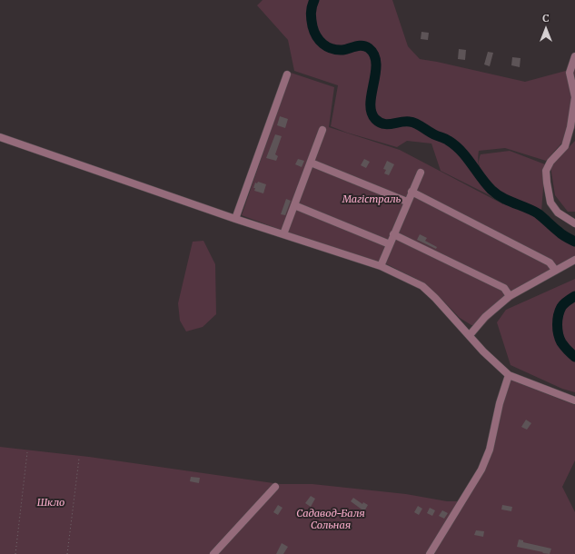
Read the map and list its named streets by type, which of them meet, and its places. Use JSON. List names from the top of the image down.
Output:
{
  "parks": ["Магістраль", "Шкло", "Садавод-Баля Сольная"],
  "north": "top"
}
